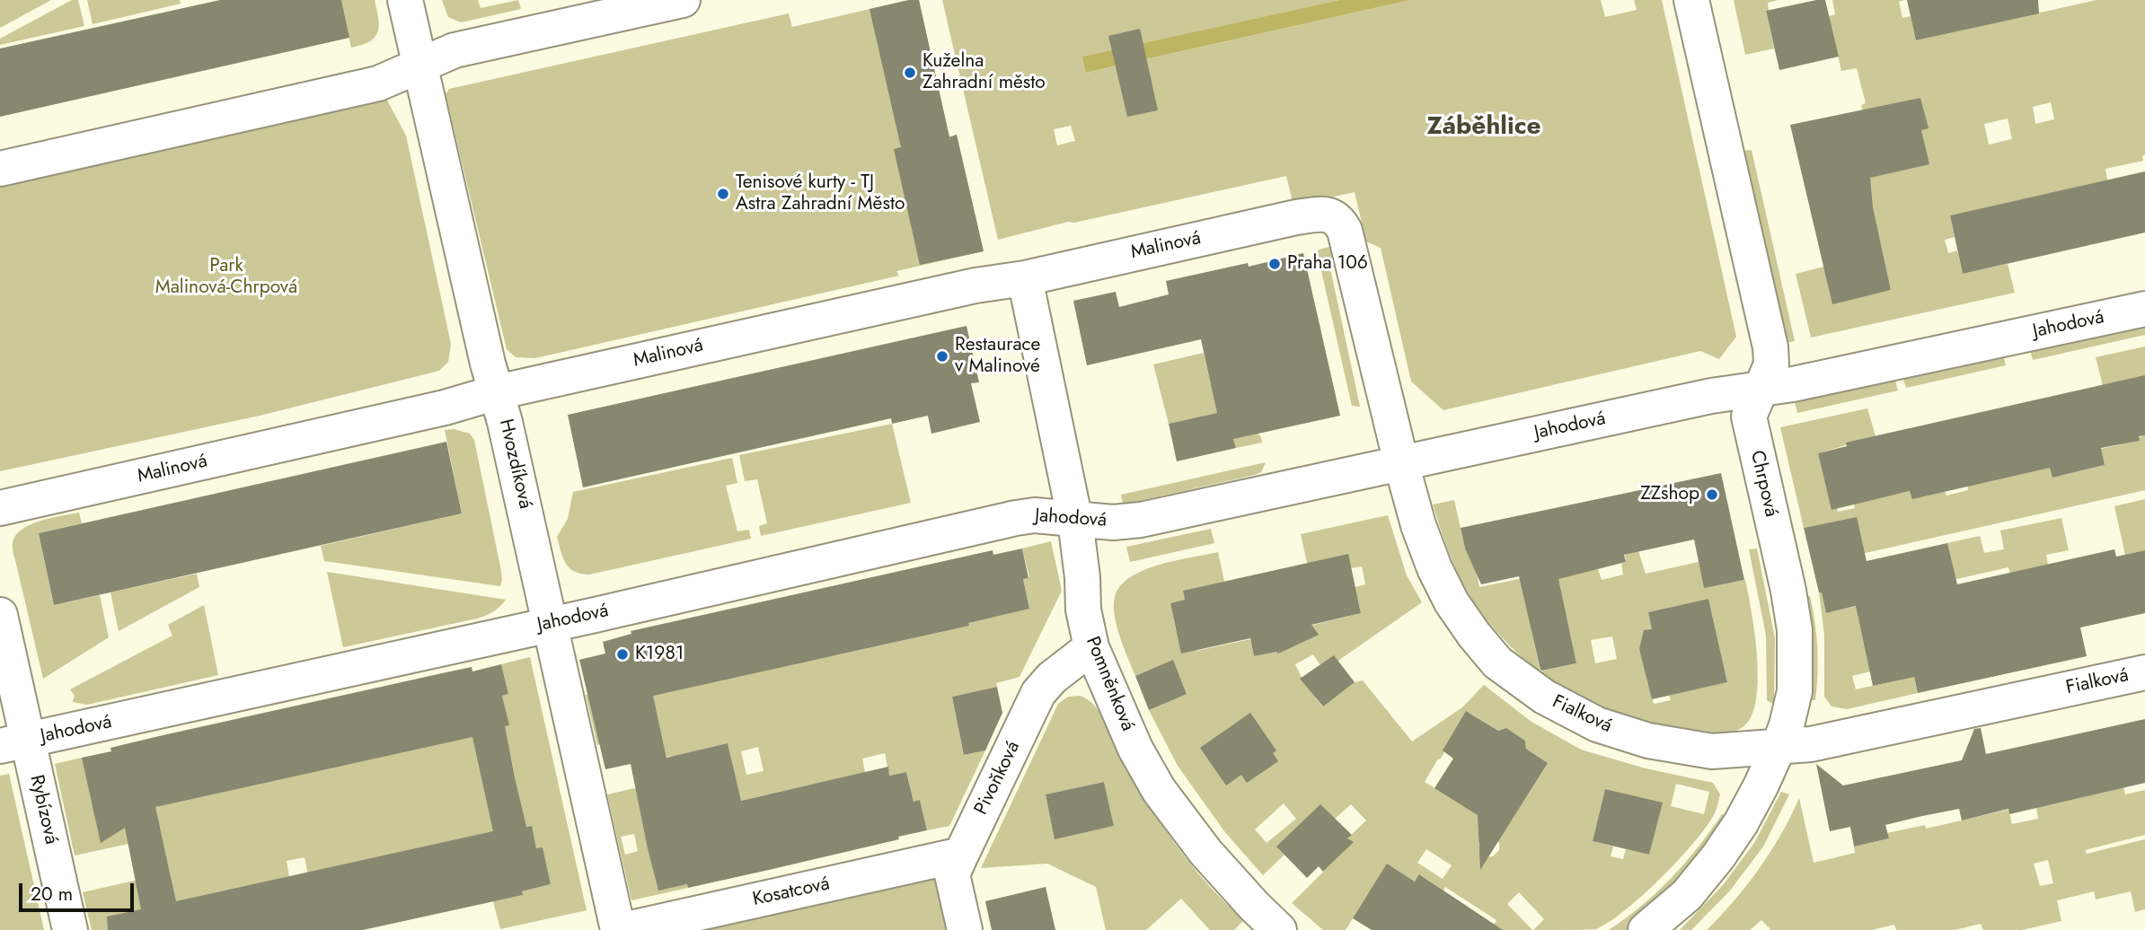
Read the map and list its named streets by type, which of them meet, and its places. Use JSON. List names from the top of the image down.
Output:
{
  "streets": {
    "street": [
      "Malinová",
      "Jahodová",
      "Hvozdíková",
      "Chrpová",
      "Fialková",
      "Pomněnková",
      "Pivoňková",
      "Rybízová",
      "Kosatcová"
    ]
  },
  "crossings": [
    ["Malinová", "Hvozdíková"],
    ["Malinová", "Fialková"],
    ["Malinová", "Pomněnková"],
    ["Jahodová", "Hvozdíková"],
    ["Jahodová", "Chrpová"],
    ["Jahodová", "Fialková"],
    ["Jahodová", "Pomněnková"],
    ["Jahodová", "Rybízová"],
    ["Hvozdíková", "Kosatcová"],
    ["Chrpová", "Fialková"],
    ["Pomněnková", "Pivoňková"],
    ["Pivoňková", "Kosatcová"]
  ],
  "districts": ["Záběhlice"],
  "parks": ["Park Malinová-Chrpová"],
  "places": [
    "Kuželna Zahradní město",
    "Tenisové kurty - TJ Astra Zahradní Město",
    "Praha 106",
    "Restaurace v Malinové",
    "ZZshop",
    "K1981"
  ],
  "scale_bar": "20 m"
}
